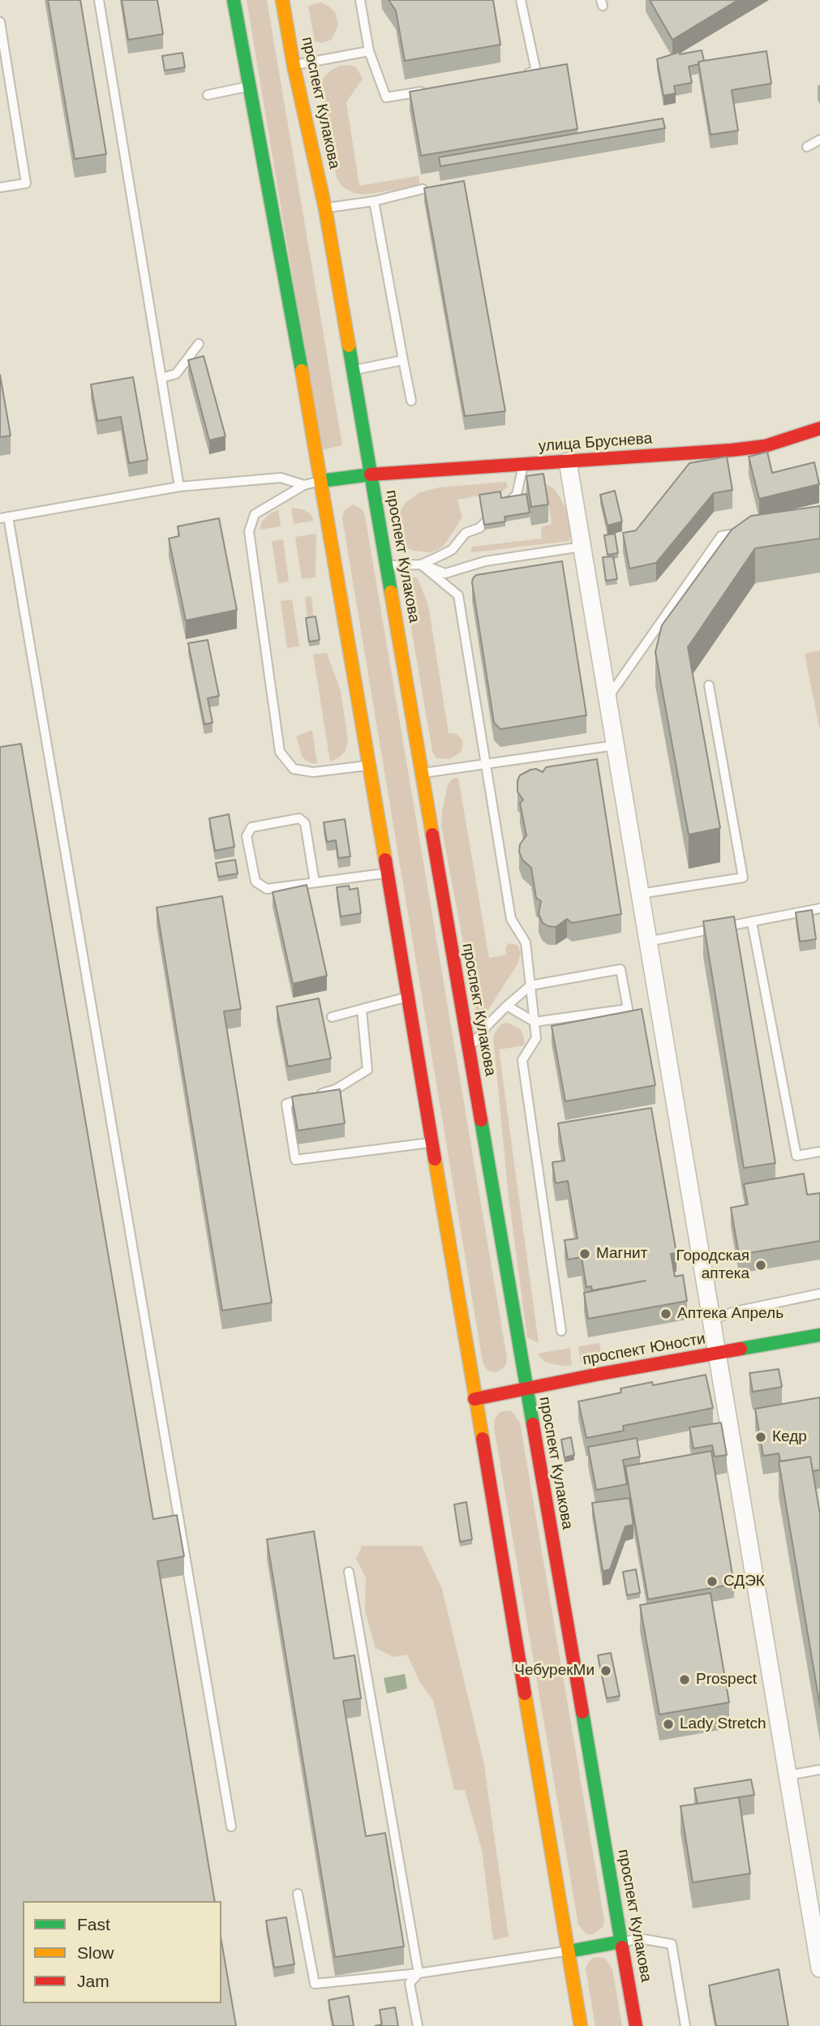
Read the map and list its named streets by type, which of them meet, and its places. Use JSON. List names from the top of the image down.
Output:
{
  "streets": {
    "main road": ["проспект Кулакова", "улица Бруснева", "проспект Юности"]
  },
  "crossings": [
    ["проспект Кулакова", "улица Бруснева"],
    ["проспект Кулакова", "проспект Юности"]
  ],
  "places": [
    "Магнит",
    "Городская аптека",
    "Аптека Апрель",
    "Кедр",
    "СДЭК",
    "ЧебурекМи",
    "Prospect",
    "Lady Stretch"
  ],
  "legend": ["Fast", "Slow", "Jam"]
}
